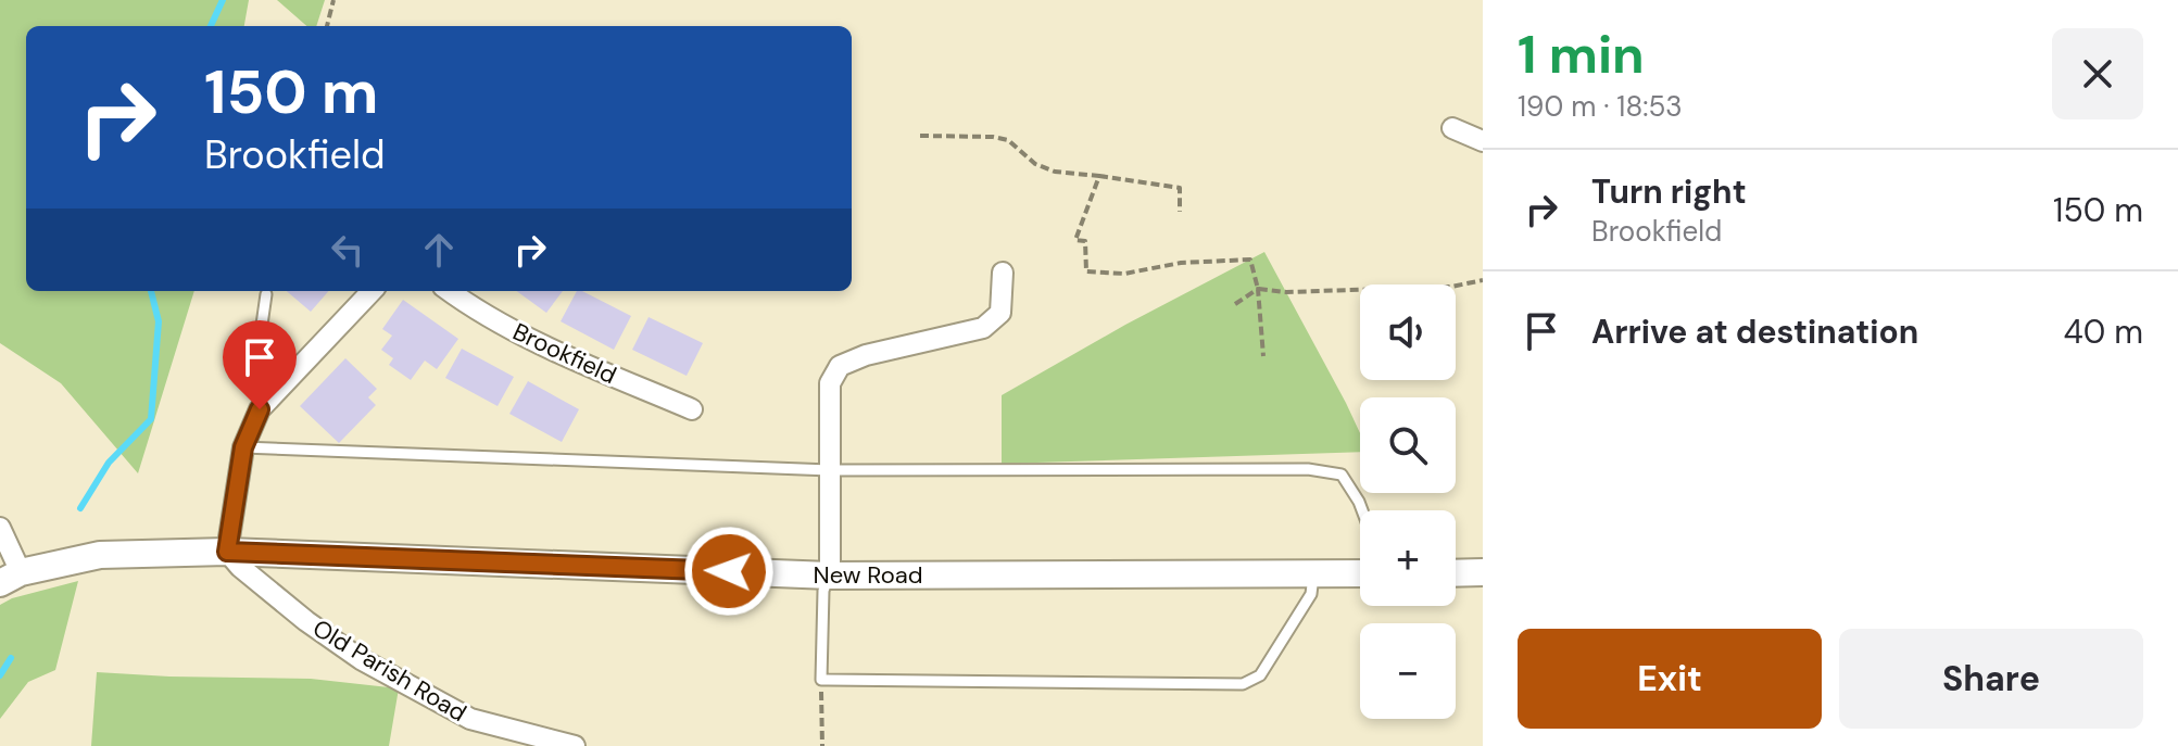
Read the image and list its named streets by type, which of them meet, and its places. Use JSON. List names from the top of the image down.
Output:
{
  "streets": {
    "main road": ["New Road"],
    "street": ["Brookfield", "Old Parish Road"]
  },
  "crossings": [
    ["New Road", "Old Parish Road"]
  ],
  "page": {
    "heading": ["1 min", "190 m · 18:53"],
    "turn": ["150 m", "Brookfield"],
    "list": [
      {
        "name": "Turn right",
        "note": "Brookfield",
        "value": "150 m"
      },
      {
        "name": "Arrive at destination",
        "value": "40 m"
      }
    ],
    "map_buttons": ["+", "−"],
    "buttons": ["Exit", "Share"]
  }
}
